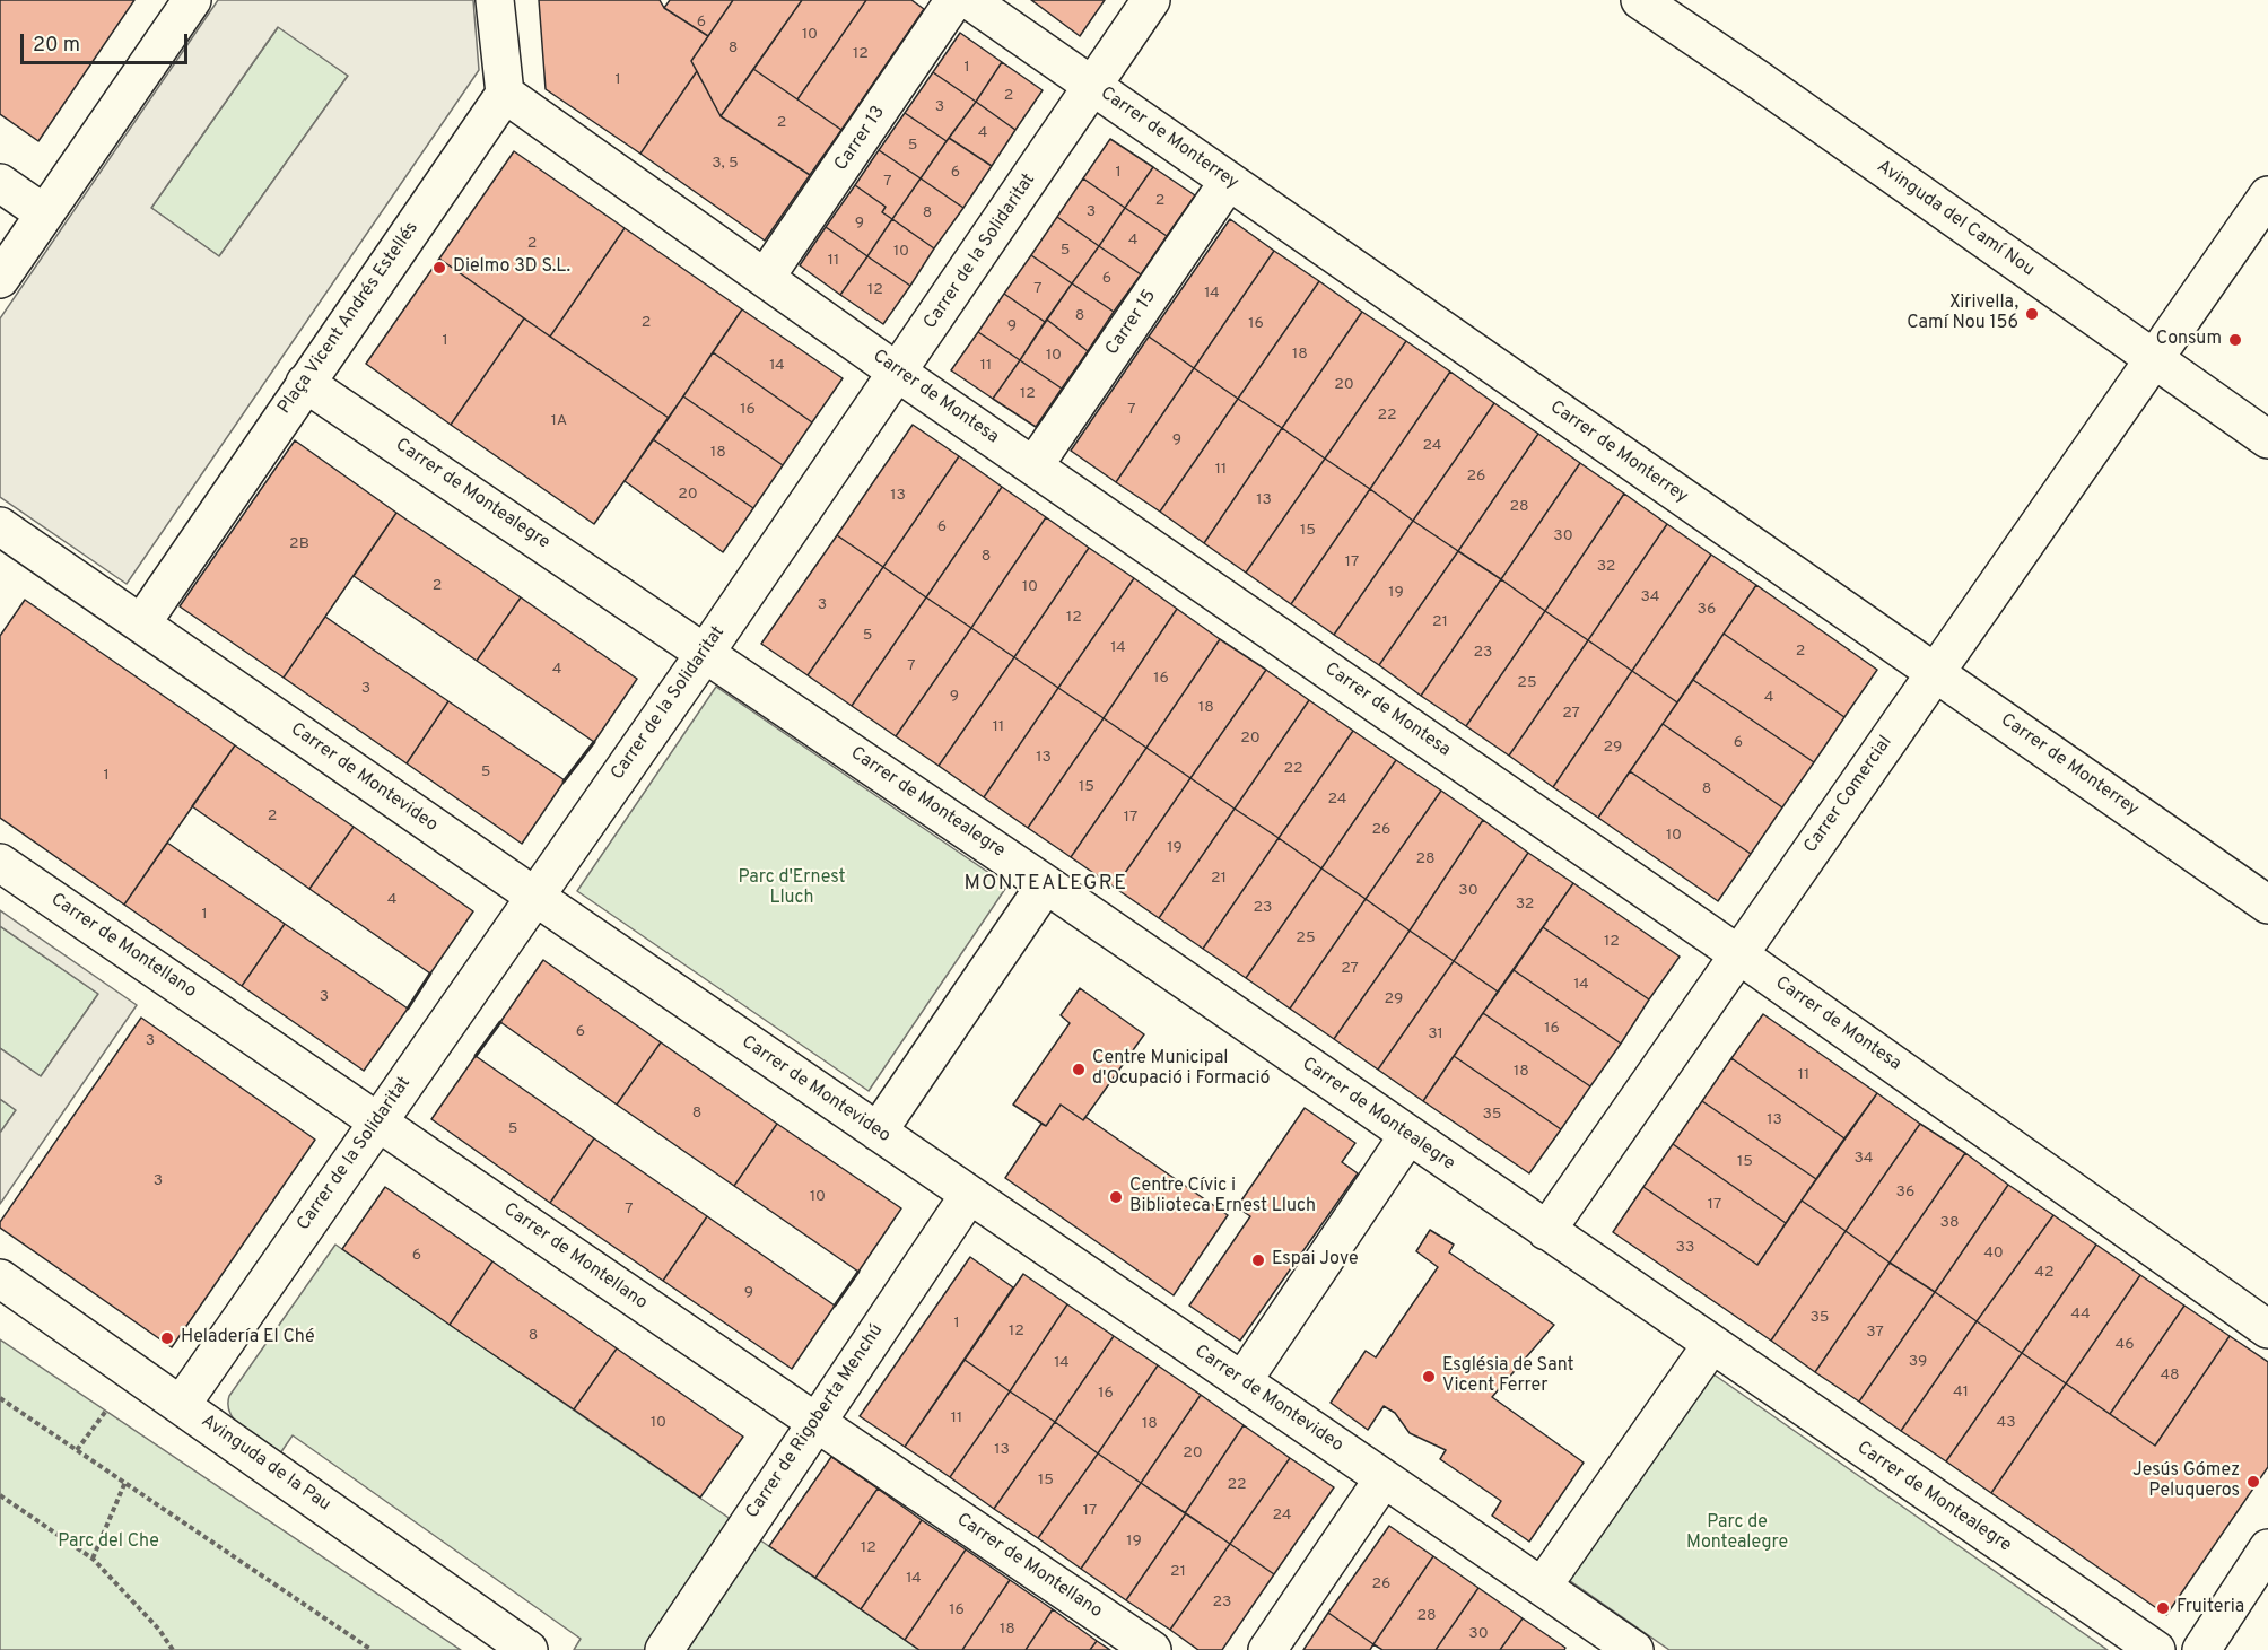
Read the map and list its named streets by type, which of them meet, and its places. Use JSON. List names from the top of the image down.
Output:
{
  "streets": {
    "street": [
      "Carrer 13",
      "Carrer de Monterrey",
      "Avinguda del Camí Nou",
      "Carrer de la Solidaritat",
      "Plaça Vicent Andrés Estellés",
      "Carrer 15",
      "Carrer de Montesa",
      "Carrer de Montealegre",
      "Carrer de Montevideo",
      "Carrer Comercial",
      "Carrer de Montellano",
      "Carrer de Rigoberta Menchú",
      "Avinguda de la Pau"
    ]
  },
  "crossings": [
    ["Carrer 13", "Carrer de Montesa"],
    ["Carrer de Monterrey", "Carrer de la Solidaritat"],
    ["Carrer de Monterrey", "Carrer 15"],
    ["Carrer de Monterrey", "Carrer Comercial"],
    ["Avinguda del Camí Nou", "Carrer Comercial"],
    ["Carrer de la Solidaritat", "Carrer de Montesa"],
    ["Carrer de la Solidaritat", "Carrer de Montealegre"],
    ["Carrer de la Solidaritat", "Carrer de Montevideo"],
    ["Carrer de la Solidaritat", "Carrer de Montellano"],
    ["Carrer de la Solidaritat", "Avinguda de la Pau"],
    ["Plaça Vicent Andrés Estellés", "Carrer de Montesa"],
    ["Plaça Vicent Andrés Estellés", "Carrer de Montealegre"],
    ["Plaça Vicent Andrés Estellés", "Carrer de Montevideo"],
    ["Carrer 15", "Carrer de Montesa"],
    ["Carrer de Montesa", "Carrer Comercial"],
    ["Carrer de Montealegre", "Carrer Comercial"],
    ["Carrer de Montevideo", "Carrer de Rigoberta Menchú"],
    ["Carrer de Montellano", "Carrer de Rigoberta Menchú"]
  ],
  "districts": ["MONTEALEGRE"],
  "parks": ["Parc d'Ernest Lluch", "Parc de Montealegre", "Parc del Che"],
  "places": [
    "Dielmo 3D S.L.",
    "Xirivella, Camí Nou 156",
    "Consum",
    "Centre Municipal d'Ocupació i Formació",
    "Centre Cívic i Biblioteca Ernest Lluch",
    "Espai Jove",
    "Heladería El Ché",
    "Església de Sant Vicent Ferrer",
    "Jesús Gómez Peluqueros",
    "Fruiteria"
  ],
  "house_numbers": [
    "6",
    "10",
    "8",
    "12",
    "1",
    "1",
    "2",
    "3",
    "2",
    "4",
    "5",
    "3, 5",
    "6",
    "1",
    "7",
    "2",
    "3",
    "8",
    "9",
    "4",
    "2",
    "5",
    "10",
    "11",
    "6",
    "7",
    "12",
    "14",
    "8",
    "2",
    "16",
    "9",
    "1",
    "18",
    "10",
    "14",
    "11",
    "20",
    "12",
    "16",
    "7",
    "22",
    "1A",
    "9",
    "24",
    "18",
    "11",
    "26",
    "20",
    "13",
    "13",
    "28",
    "6",
    "15",
    "30",
    "2B",
    "8",
    "17",
    "32",
    "2",
    "10",
    "19",
    "34",
    "3",
    "36",
    "12",
    "21",
    "5",
    "14",
    "2",
    "23",
    "7",
    "4",
    "16",
    "25",
    "3",
    "9",
    "4",
    "18",
    "27",
    "11",
    "20",
    "6",
    "29",
    "13",
    "22",
    "5",
    "1",
    "15",
    "8",
    "24",
    "2",
    "17",
    "26",
    "10",
    "19",
    "28",
    "21",
    "30",
    "4",
    "32",
    "23",
    "1",
    "25",
    "12",
    "27",
    "14",
    "3",
    "29",
    "16",
    "6",
    "31",
    "3",
    "18",
    "11",
    "8",
    "35",
    "13",
    "5",
    "34",
    "15",
    "3",
    "36",
    "10",
    "17",
    "7",
    "38",
    "33",
    "40",
    "6",
    "42",
    "9",
    "44",
    "35",
    "1",
    "12",
    "37",
    "8",
    "46",
    "39",
    "14",
    "48",
    "41",
    "16",
    "11",
    "10",
    "43",
    "18",
    "13",
    "20",
    "15",
    "22",
    "17",
    "24",
    "19",
    "12",
    "21",
    "14",
    "26",
    "23",
    "16",
    "28",
    "18",
    "30"
  ],
  "scale_bar": "20 m"
}
